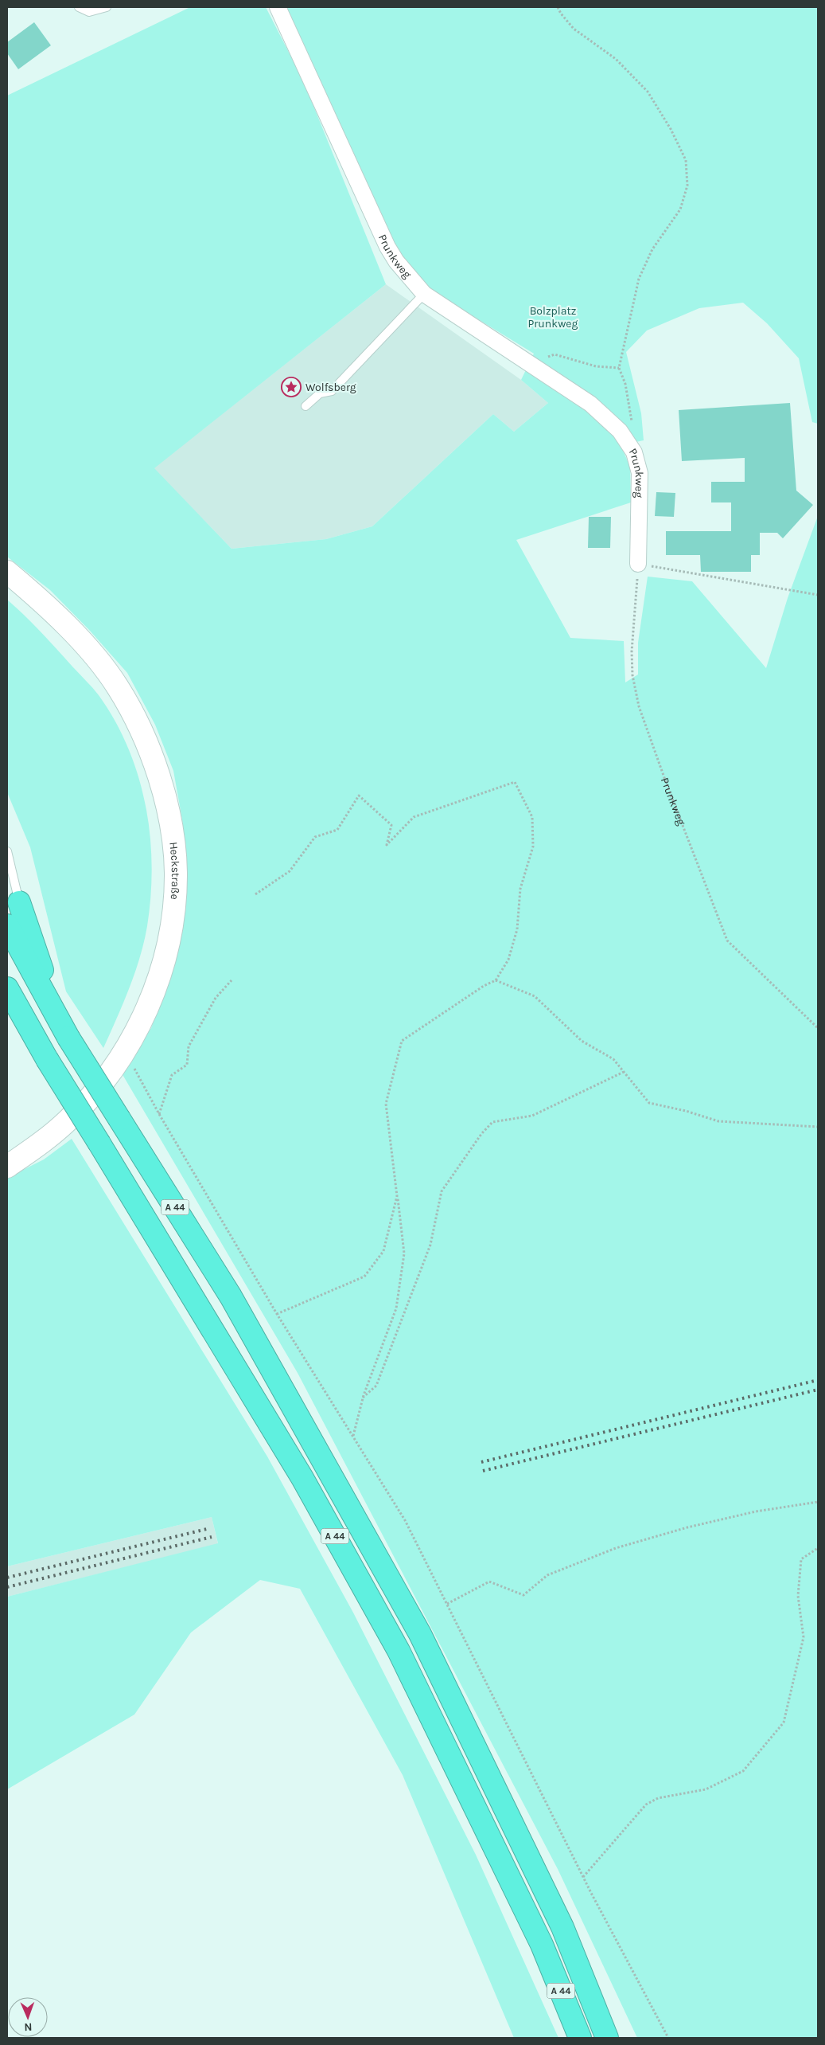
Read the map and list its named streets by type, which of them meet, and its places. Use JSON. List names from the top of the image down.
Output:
{
  "streets": {
    "highway": ["A 44"],
    "main road": ["Heckstraße"],
    "street": ["Prunkweg"]
  },
  "parks": ["Bolzplatz Prunkweg"],
  "places": {
    "place": ["Wolfsberg"]
  },
  "north": "bottom"
}
